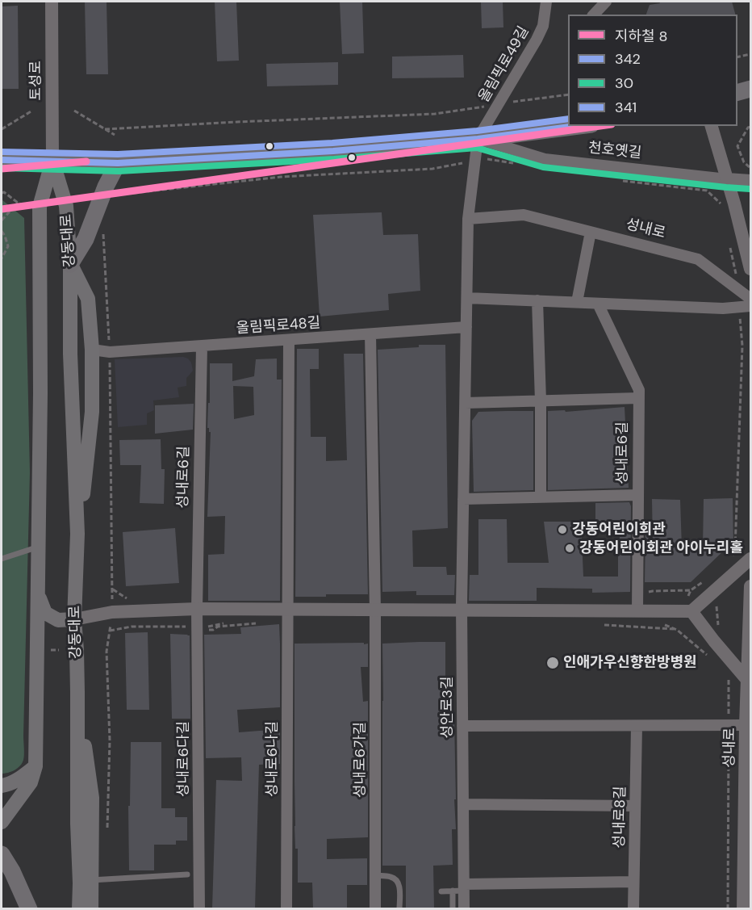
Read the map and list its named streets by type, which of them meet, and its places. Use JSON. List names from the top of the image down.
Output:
{
  "streets": {
    "main road": ["강동대로"],
    "street": [
      "올림픽로49길",
      "토성로",
      "천호옛길",
      "성내로",
      "올림픽로48길",
      "성내로6길",
      "성안로3길",
      "성내로6다길",
      "성내로6나길",
      "성내로6가길",
      "성내로8길"
    ]
  },
  "crossings": [
    ["올림픽로49길", "천호옛길"],
    ["토성로", "강동대로"],
    ["올림픽로48길", "성내로6길"],
    ["성내로6길", "성내로6다길"]
  ],
  "places": ["강동어린이회관", "강동어린이회관 아이누리홀", "인애가우신향한방병원"],
  "lines": [
    "transit line 341",
    "metro line 8",
    "transit line 342",
    "transit line 30"
  ],
  "legend": [
    "지하철 8",
    "342",
    "30",
    "341"
  ]
}
